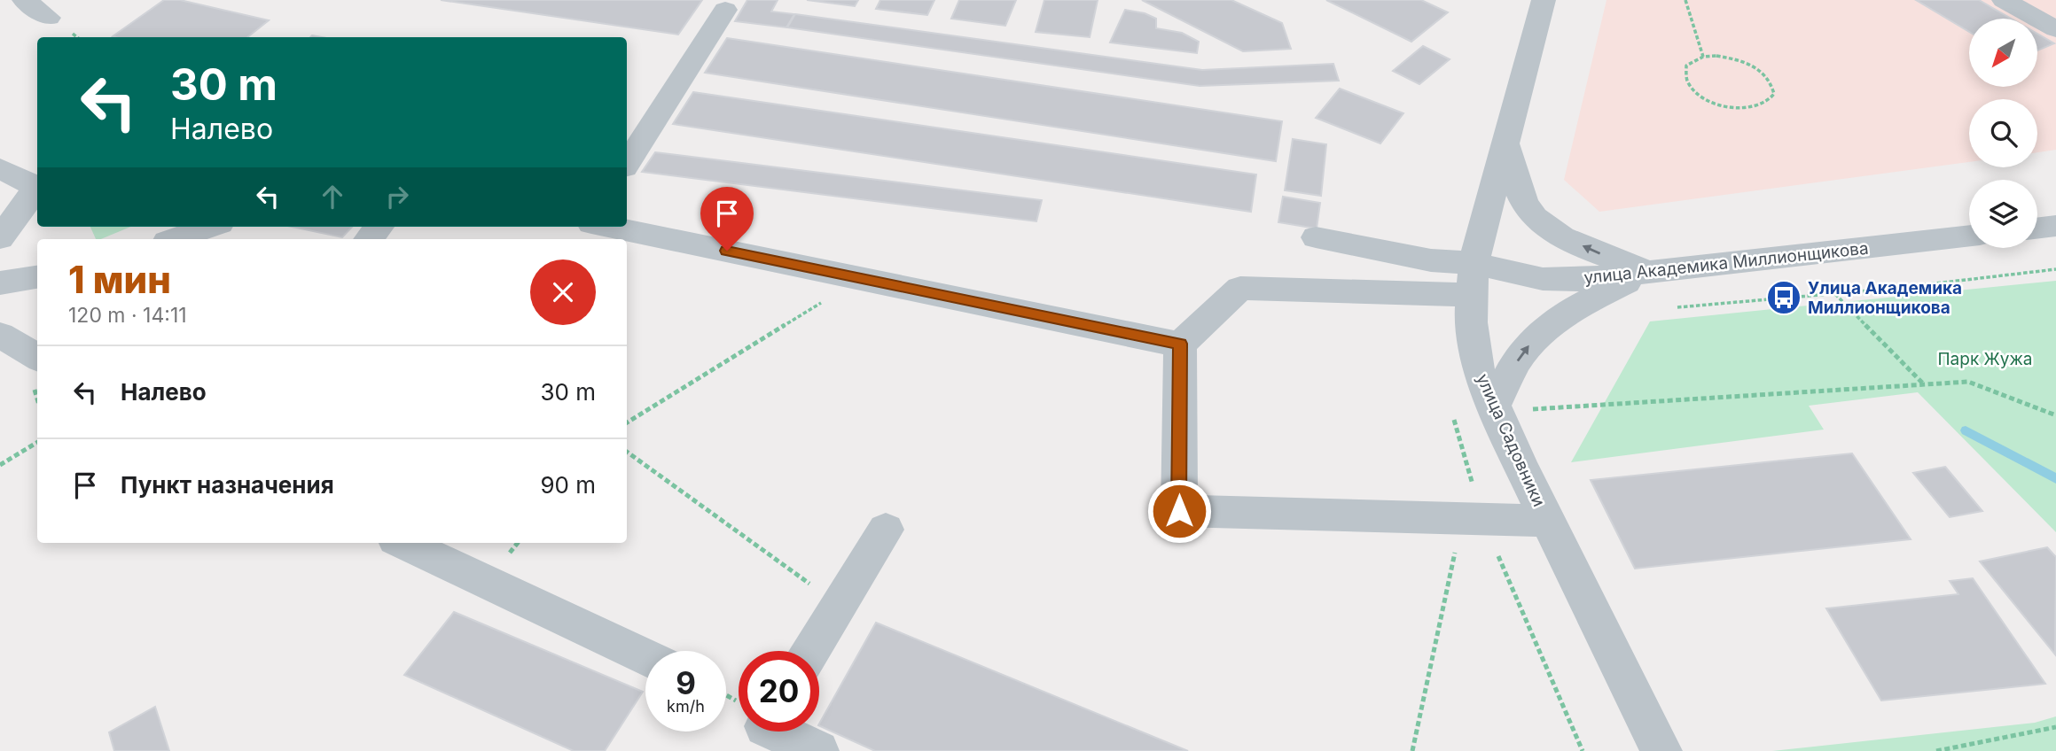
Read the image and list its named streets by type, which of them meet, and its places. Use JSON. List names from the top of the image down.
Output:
{
  "streets": {
    "street": ["улица Академика Миллионщикова", "улица Садовники"]
  },
  "crossings": [
    ["улица Академика Миллионщикова", "улица Садовники"]
  ],
  "parks": ["Парк Жужа"],
  "places": {
    "bus stop": ["Улица Академика Миллионщикова"]
  },
  "north": "bottom left",
  "page": {
    "turn": ["30 m", "Налево"],
    "heading": ["1 мин", "120 m · 14:11"],
    "list": [
      {
        "name": "Налево",
        "value": "30 m"
      },
      {
        "name": "Пункт назначения",
        "value": "90 m"
      }
    ],
    "speed": "9 km/h",
    "limit": "20"
  }
}
